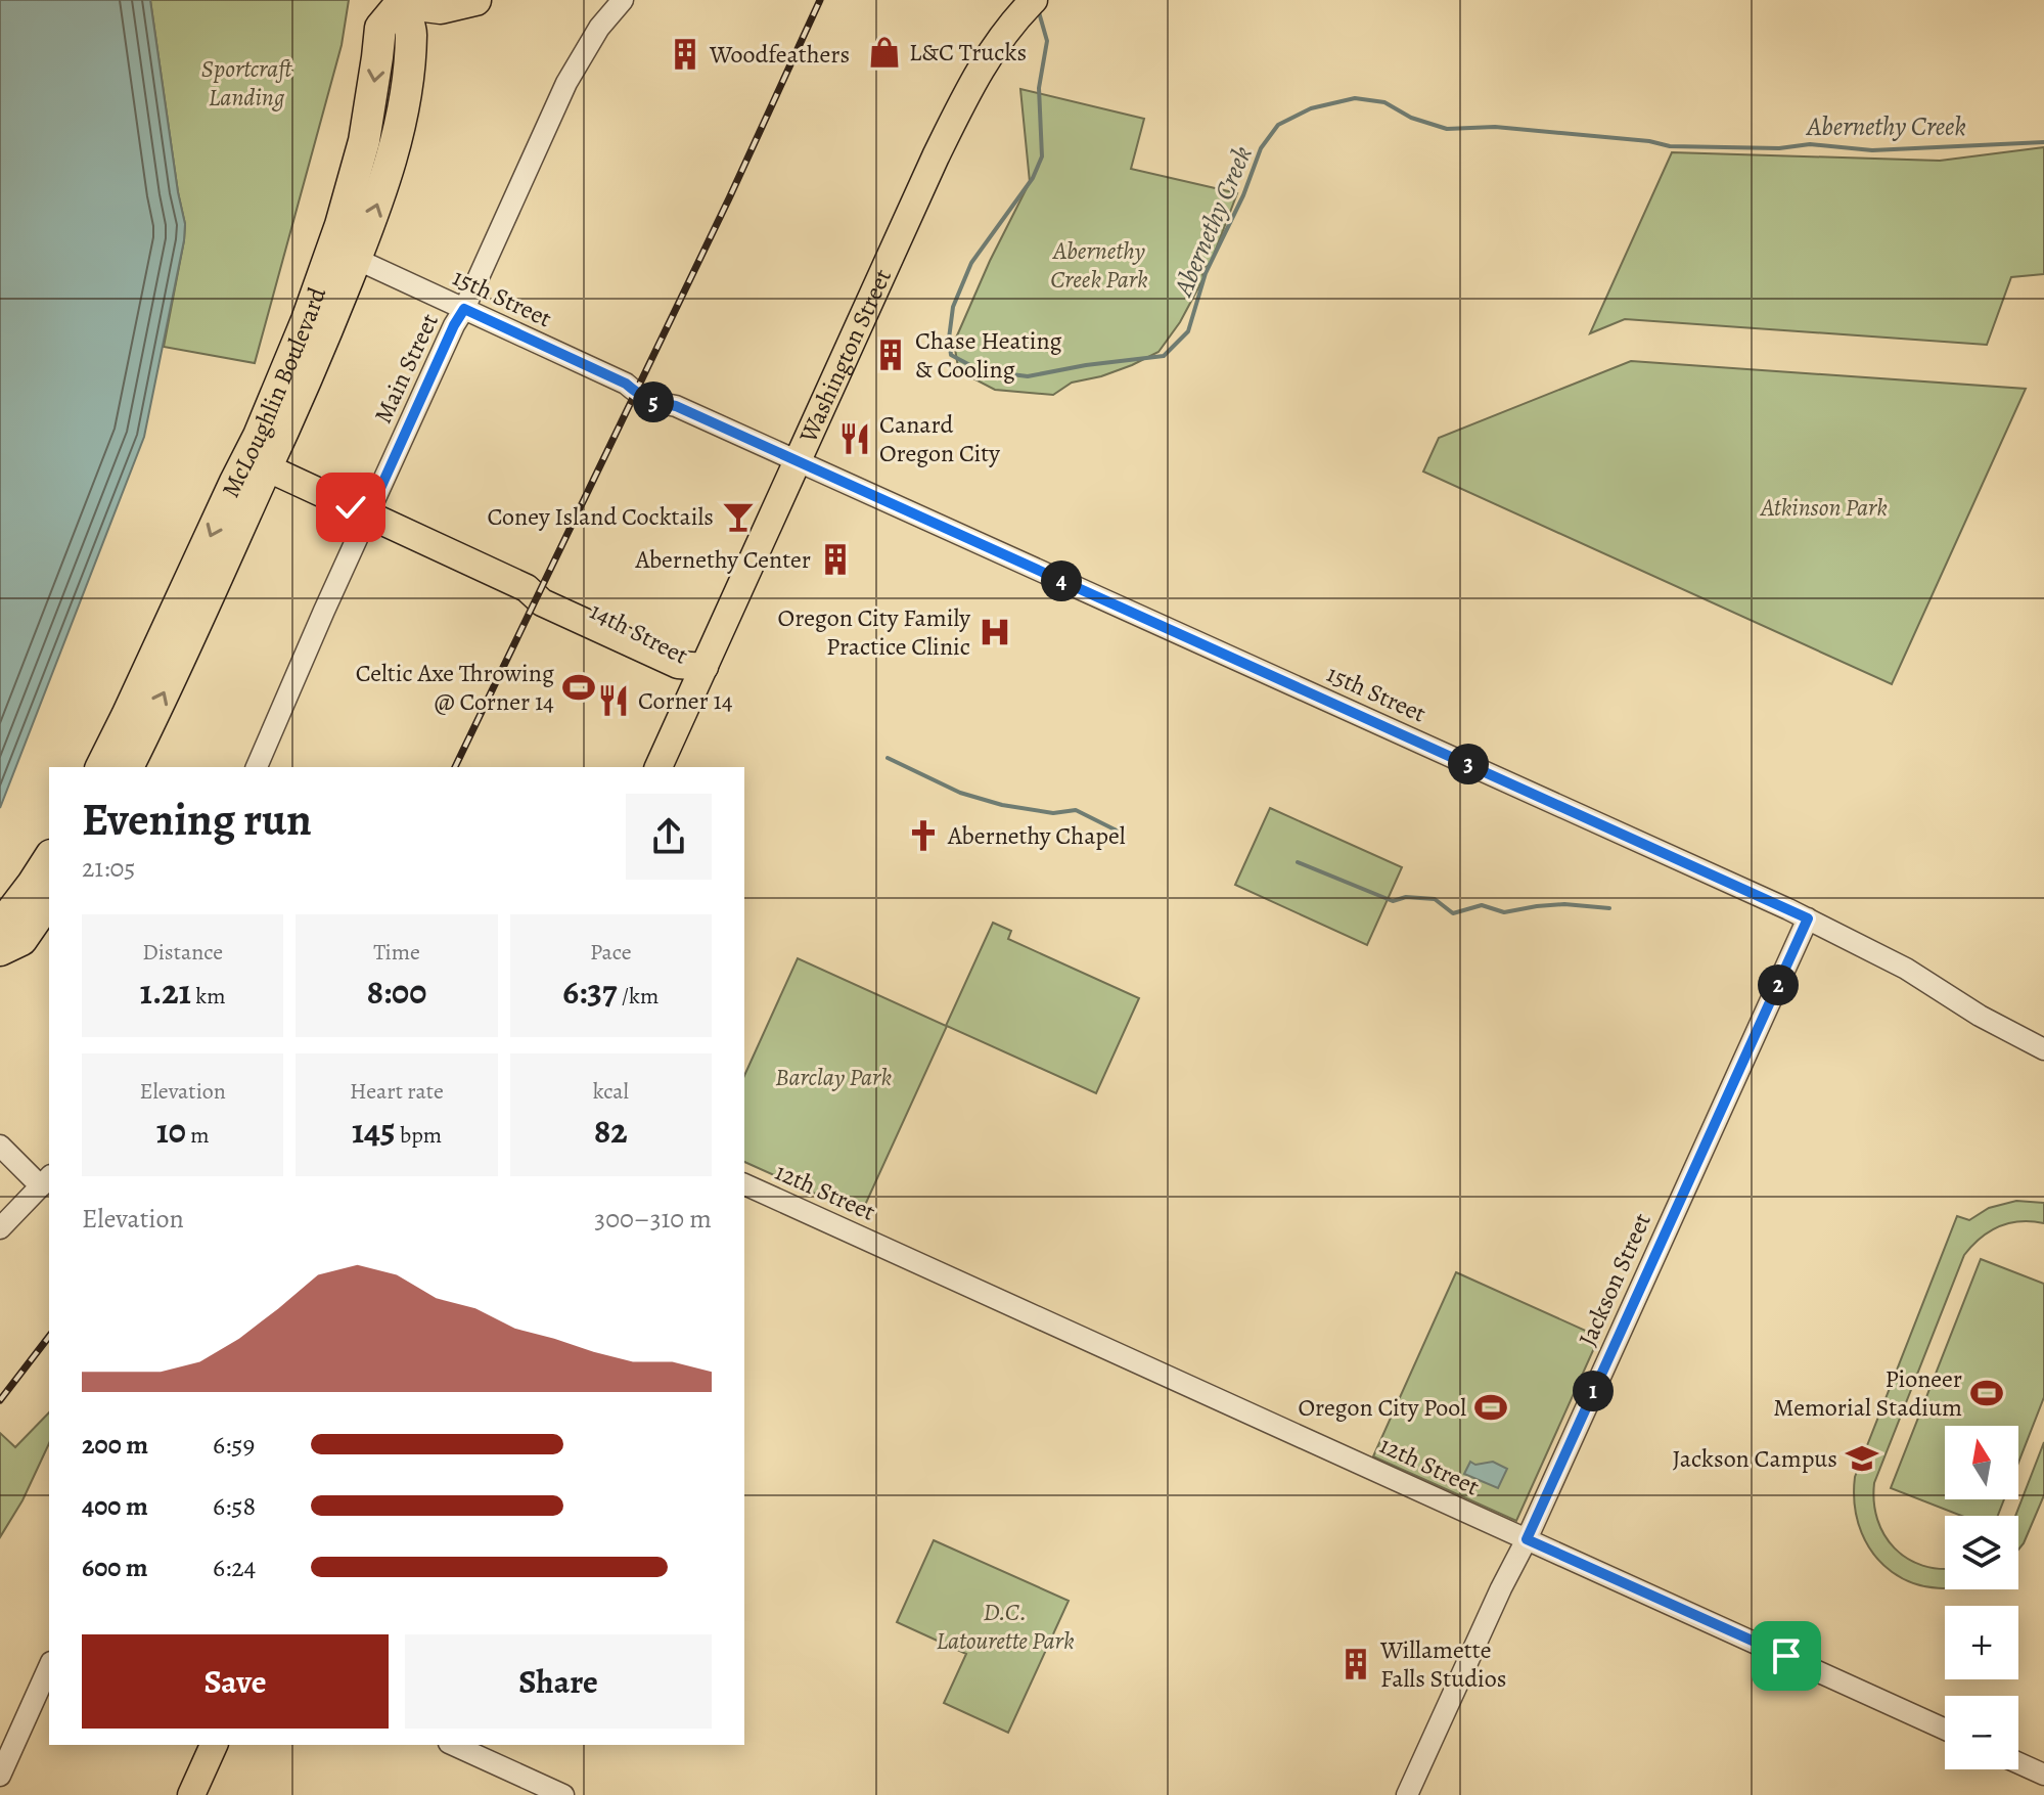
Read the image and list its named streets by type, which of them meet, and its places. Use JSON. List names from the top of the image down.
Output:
{
  "streets": {
    "highway": ["McLoughlin Boulevard"],
    "main road": ["Washington Street", "14th Street"],
    "street": [
      "15th Street",
      "Main Street",
      "12th Street",
      "Jackson Street"
    ]
  },
  "crossings": [
    ["15th Street", "Washington Street"],
    ["15th Street", "Main Street"],
    ["15th Street", "McLoughlin Boulevard"],
    ["15th Street", "Jackson Street"],
    ["Washington Street", "14th Street"],
    ["Main Street", "14th Street"],
    ["McLoughlin Boulevard", "14th Street"],
    ["12th Street", "Jackson Street"]
  ],
  "water": ["Abernethy Creek"],
  "parks": [
    "Sportcraft Landing",
    "Abernethy Creek Park",
    "Atkinson Park",
    "Barclay Park",
    "D.C. Latourette Park"
  ],
  "places": {
    "shop": ["L&C Trucks"],
    "building": [
      "Woodfeathers",
      "Chase Heating & Cooling",
      "Abernethy Center",
      "Willamette Falls Studios"
    ],
    "restaurant": ["Canard Oregon City", "Corner 14"],
    "bar": ["Coney Island Cocktails"],
    "hospital": ["Oregon City Family Practice Clinic"],
    "sports": ["Celtic Axe Throwing @ Corner 14", "Pioneer Memorial Stadium", "Oregon City Pool"],
    "church": ["Abernethy Chapel"],
    "school or university": ["Jackson Campus"]
  },
  "north": "top",
  "page": {
    "pins": [
      "5",
      "4",
      "3",
      "2",
      "1"
    ],
    "heading": ["Evening run", "21:05"],
    "stats": [
      ["Distance", "1.21 km"],
      ["Time", "8:00"],
      ["Pace", "6:37 /km"],
      ["Elevation", "10 m"],
      ["Heart rate", "145 bpm"],
      ["kcal", "82"]
    ],
    "chart": ["Elevation", "300–310 m"],
    "list": [
      {
        "name": "200 m",
        "note": "6:59"
      },
      {
        "name": "400 m",
        "note": "6:58"
      },
      {
        "name": "600 m",
        "note": "6:24"
      }
    ],
    "map_buttons": ["+", "−"],
    "buttons": ["Save", "Share"]
  }
}
